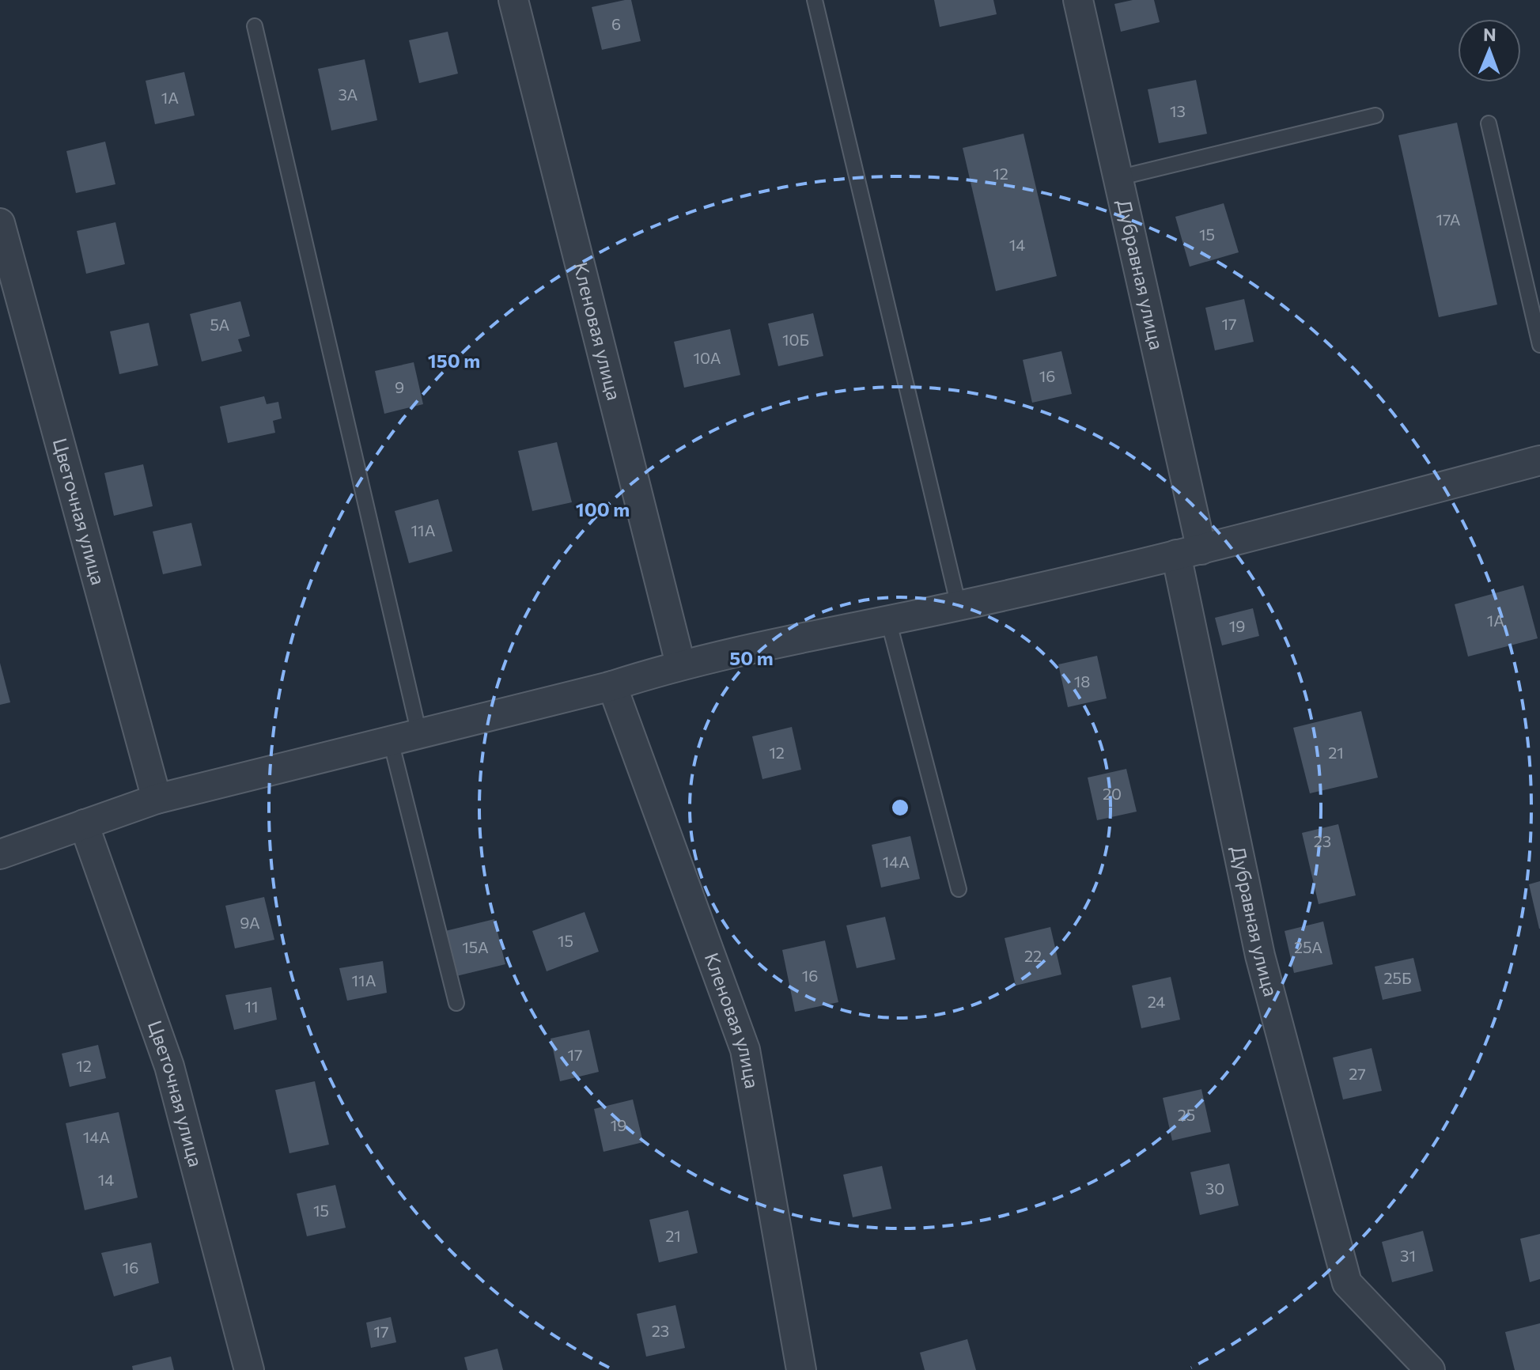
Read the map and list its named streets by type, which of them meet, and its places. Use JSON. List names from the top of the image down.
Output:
{
  "streets": {
    "street": ["Дубравная улица", "Кленовая улица", "Цветочная улица"]
  },
  "house_numbers": [
    "6",
    "3А",
    "1А",
    "13",
    "12",
    "17А",
    "15",
    "14",
    "17",
    "5А",
    "10Б",
    "10А",
    "16",
    "9",
    "11А",
    "1А",
    "19",
    "18",
    "12",
    "21",
    "20",
    "23",
    "14А",
    "9А",
    "15",
    "15А",
    "25А",
    "22",
    "16",
    "25Б",
    "11А",
    "24",
    "11",
    "17",
    "12",
    "27",
    "25",
    "19",
    "14А",
    "14",
    "30",
    "15",
    "21",
    "31",
    "16",
    "23",
    "17"
  ],
  "north": "top",
  "rings": ["150 m", "100 m", "50 m"]
}
